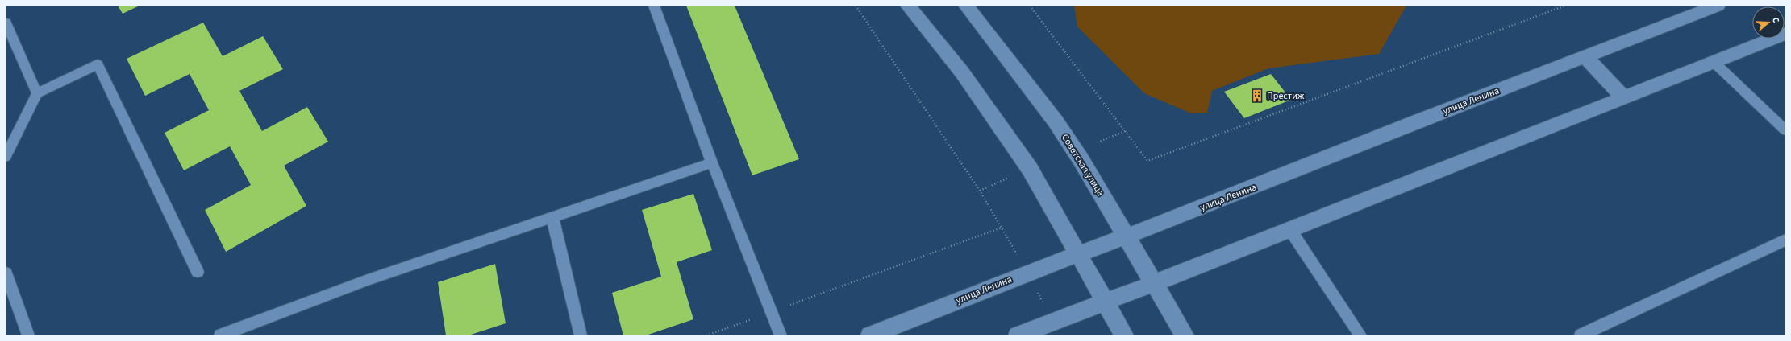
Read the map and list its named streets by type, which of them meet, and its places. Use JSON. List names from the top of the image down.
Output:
{
  "streets": {
    "street": ["улица Ленина", "Советская улица"]
  },
  "crossings": [
    ["улица Ленина", "Советская улица"]
  ],
  "places": {
    "building": ["Престиж"]
  },
  "north": "right"
}
